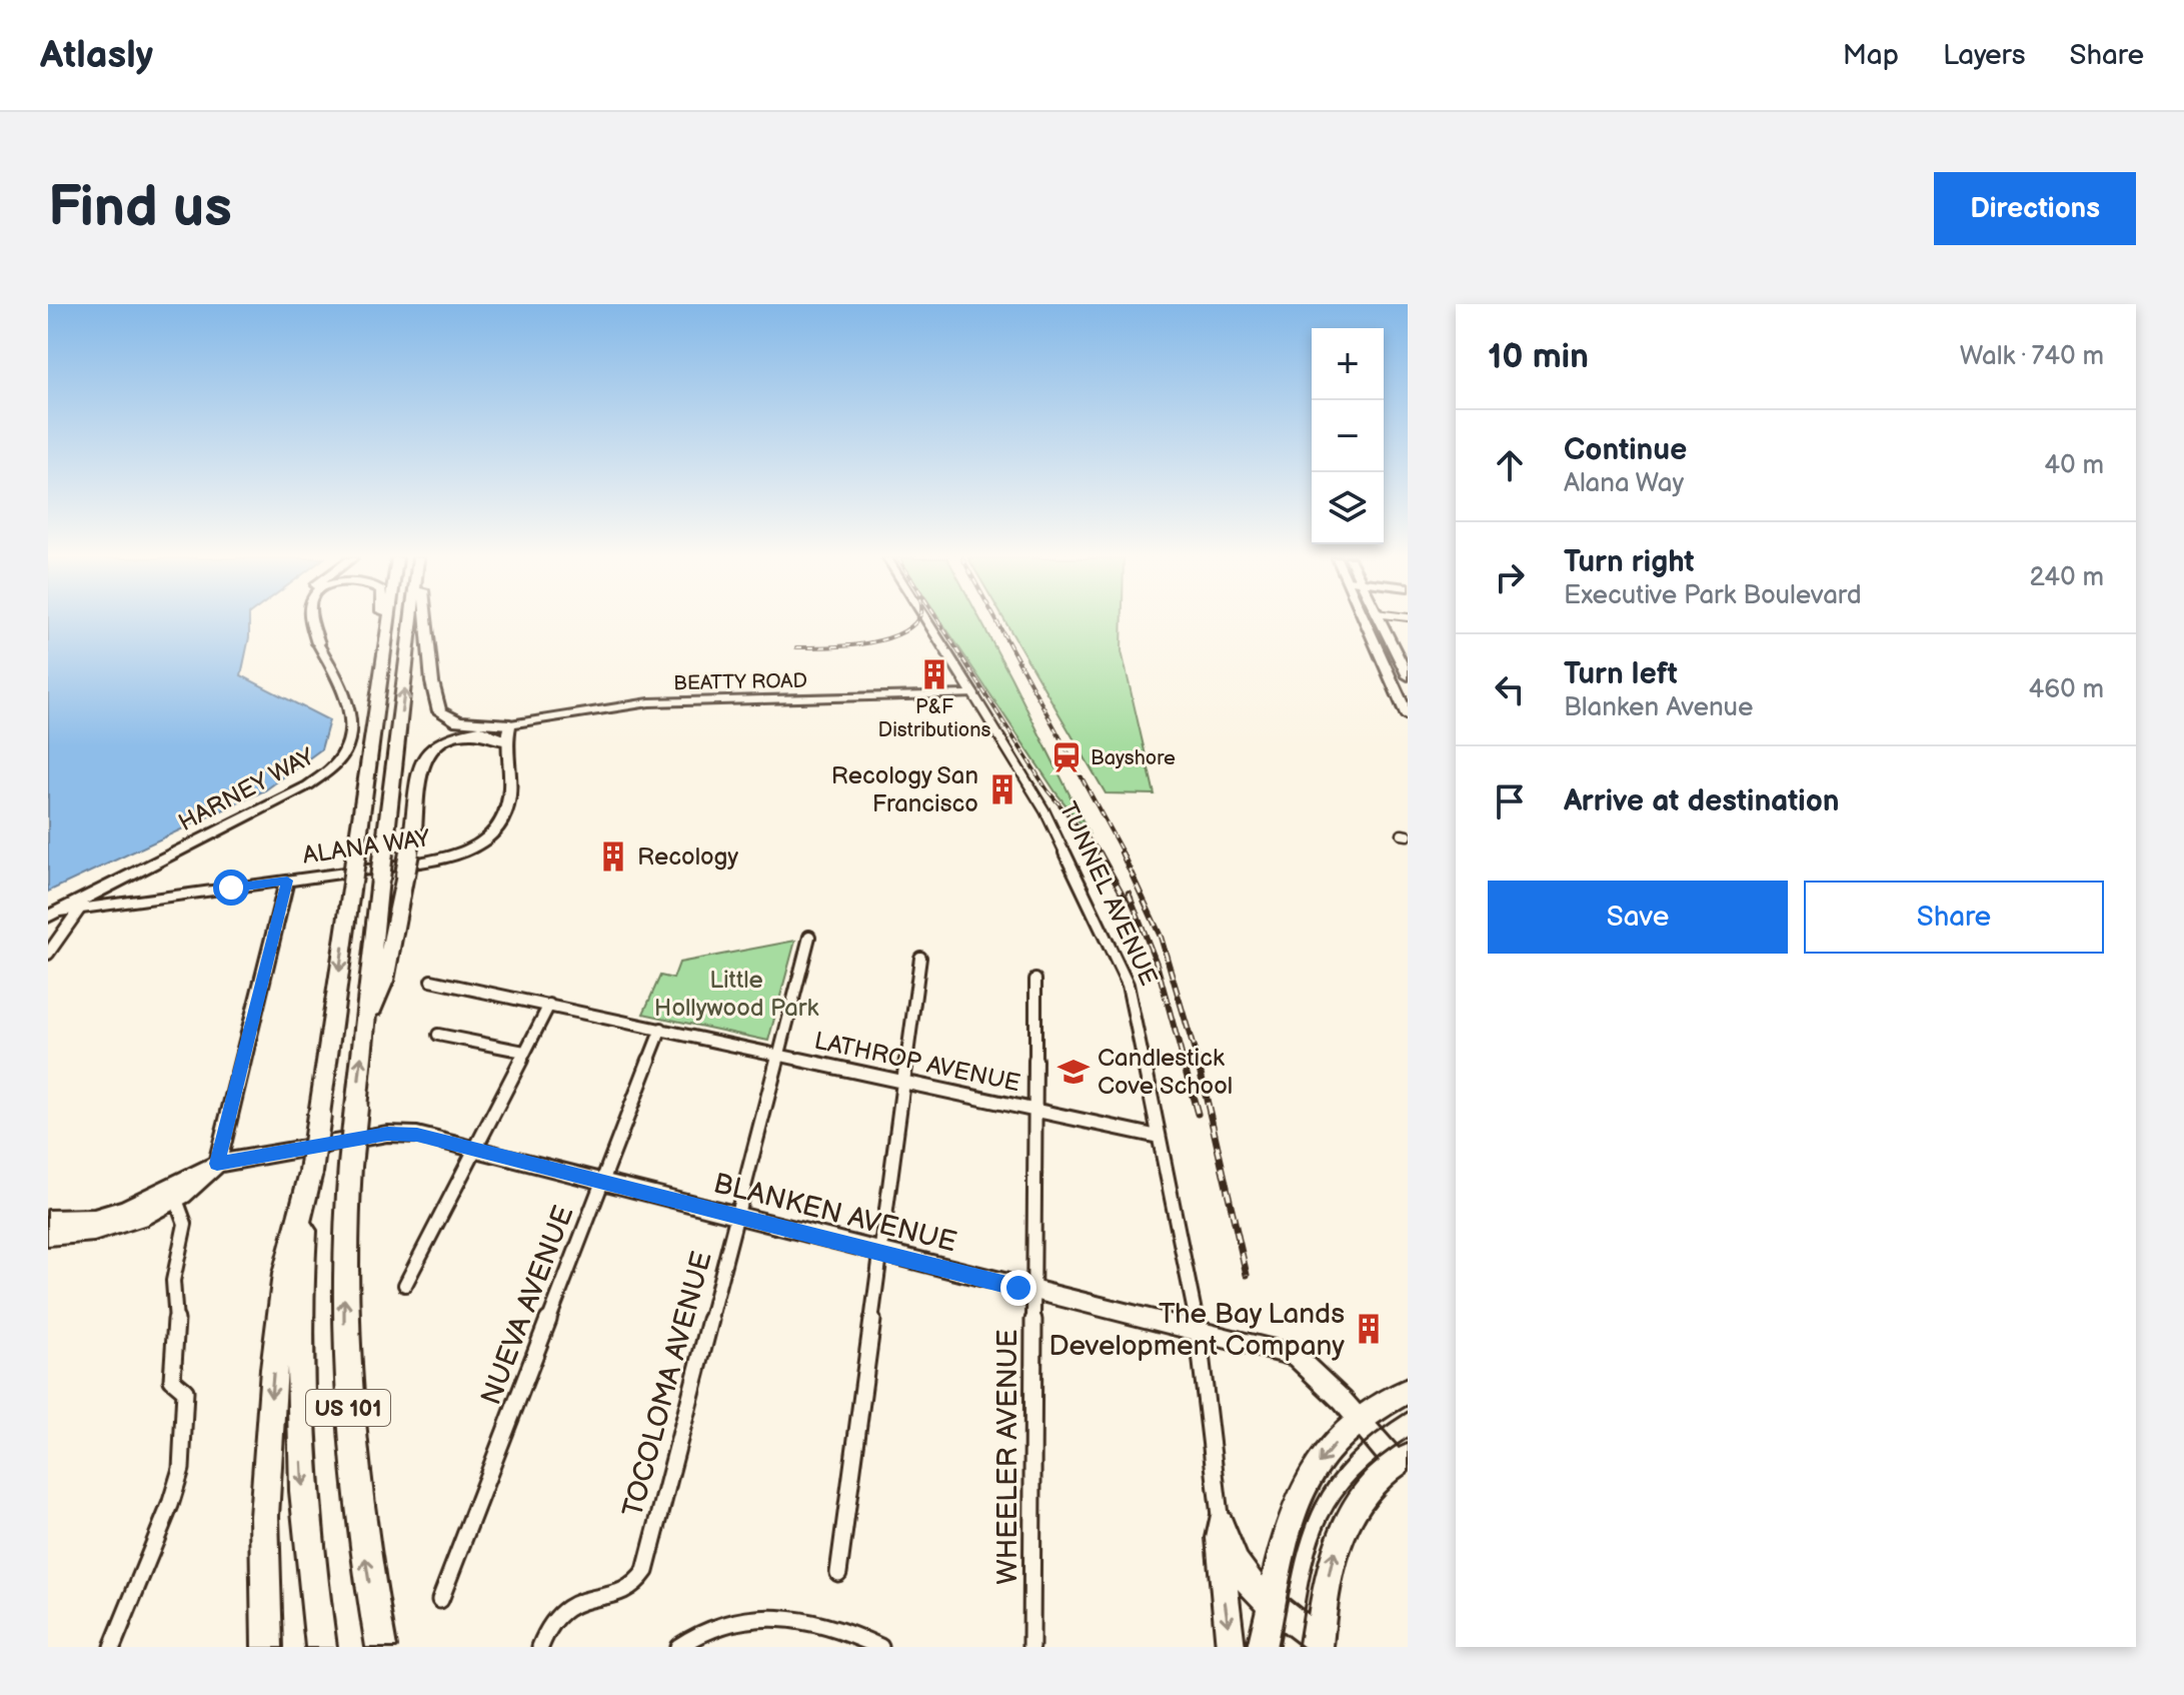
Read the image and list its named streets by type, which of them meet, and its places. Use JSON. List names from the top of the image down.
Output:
{
  "streets": {
    "highway": ["US 101"],
    "street": [
      "BEATTY ROAD",
      "HARNEY WAY",
      "ALANA WAY",
      "TUNNEL AVENUE",
      "LATHROP AVENUE",
      "BLANKEN AVENUE",
      "NUEVA AVENUE",
      "TOCOLOMA AVENUE",
      "WHEELER AVENUE"
    ]
  },
  "crossings": [
    ["BEATTY ROAD", "ALANA WAY"],
    ["BEATTY ROAD", "TUNNEL AVENUE"],
    ["HARNEY WAY", "ALANA WAY"],
    ["TUNNEL AVENUE", "LATHROP AVENUE"],
    ["TUNNEL AVENUE", "BLANKEN AVENUE"],
    ["LATHROP AVENUE", "NUEVA AVENUE"],
    ["LATHROP AVENUE", "TOCOLOMA AVENUE"],
    ["LATHROP AVENUE", "WHEELER AVENUE"],
    ["BLANKEN AVENUE", "NUEVA AVENUE"],
    ["BLANKEN AVENUE", "TOCOLOMA AVENUE"],
    ["BLANKEN AVENUE", "WHEELER AVENUE"]
  ],
  "parks": ["Little Hollywood Park"],
  "places": {
    "building": [
      "P&F Distributions",
      "Recology San Francisco",
      "Recology",
      "The Bay Lands Development Company"
    ],
    "station": ["Bayshore"],
    "school or university": ["Candlestick Cove School"]
  },
  "page": {
    "header": "Atlasly",
    "nav": ["Map", "Layers", "Share"],
    "buttons": [
      "Directions",
      ["Save", "Share"]
    ],
    "title": "Find us",
    "heading": ["10 min", "Walk · 740 m"],
    "map_buttons": ["+", "−"],
    "list": [
      ["Continue", "Alana Way", "40 m"],
      ["Turn right", "Executive Park Boulevard", "240 m"],
      ["Turn left", "Blanken Avenue", "460 m"],
      "Arrive at destination"
    ]
  }
}
